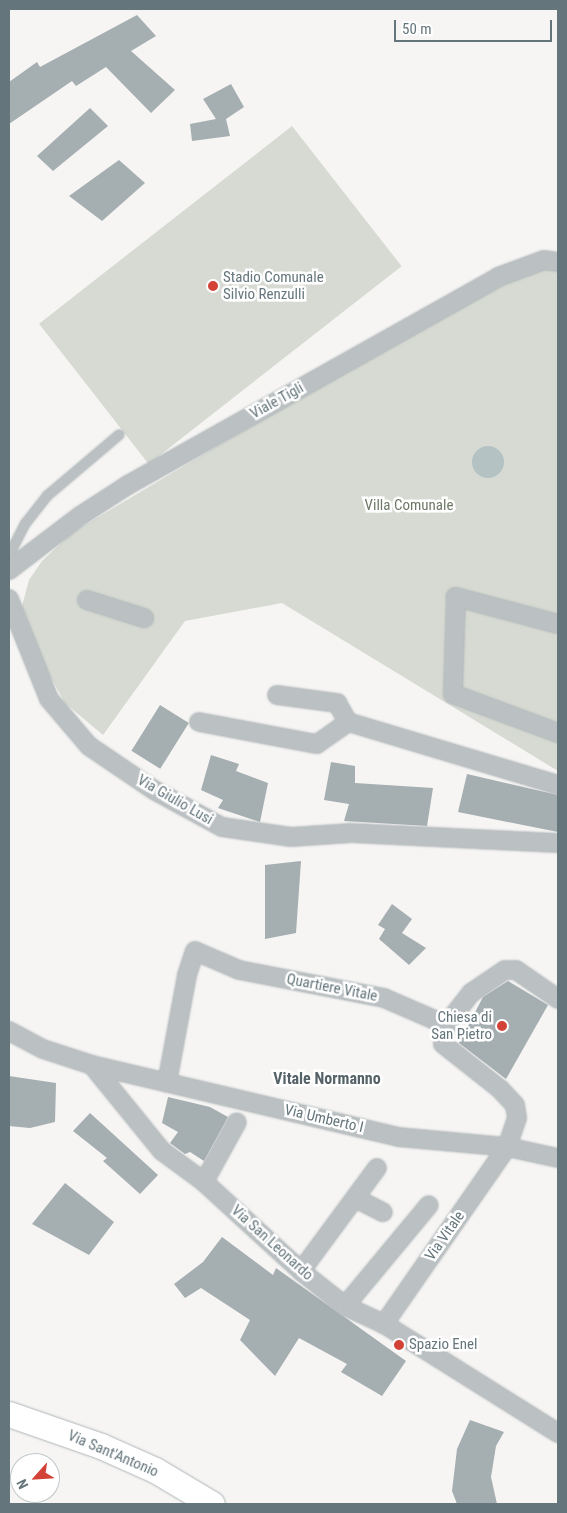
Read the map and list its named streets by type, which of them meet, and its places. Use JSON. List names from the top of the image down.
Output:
{
  "streets": {
    "street": [
      "Viale Tigli",
      "Via Giulio Lusi",
      "Quartiere Vitale",
      "Via Umberto I",
      "Via Vitale",
      "Via San Leonardo",
      "Via Sant'Antonio"
    ]
  },
  "crossings": [
    ["Quartiere Vitale", "Via Umberto I"],
    ["Via Umberto I", "Via Vitale"],
    ["Via Umberto I", "Via San Leonardo"],
    ["Via Vitale", "Via San Leonardo"]
  ],
  "districts": ["Vitale Normanno"],
  "parks": ["Villa Comunale"],
  "places": ["Stadio Comunale Silvio Renzulli", "Chiesa di San Pietro", "Spazio Enel"],
  "scale_bar": "50 m",
  "north": "bottom left"
}
